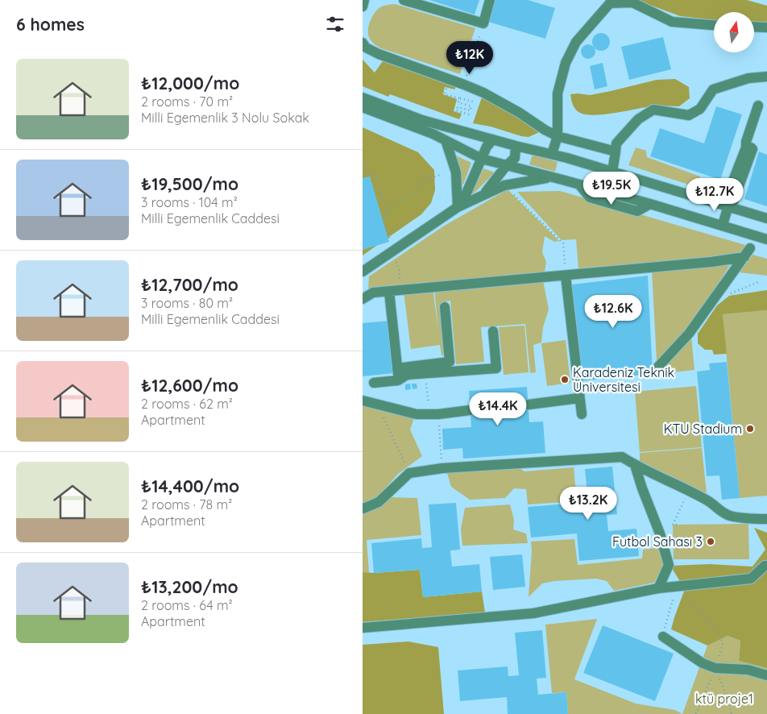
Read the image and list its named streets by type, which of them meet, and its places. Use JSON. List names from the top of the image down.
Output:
{
  "parks": ["ktü proje1"],
  "places": ["Karadeniz Teknik Üniversitesi", "KTU Stadium", "Futbol Sahası 3"],
  "north": "top",
  "page": {
    "heading": "6 homes",
    "price": [
      "₺12K",
      "₺19.5K",
      "₺12.7K",
      "₺12.6K",
      "₺14.4K",
      "₺13.2K"
    ],
    "list": [
      {
        "name": "₺12,000/mo",
        "note": "2 rooms · 70 m² · Milli Egemenlik 3 Nolu Sokak"
      },
      {
        "name": "₺19,500/mo",
        "note": "3 rooms · 104 m² · Milli Egemenlik Caddesi"
      },
      {
        "name": "₺12,700/mo",
        "note": "3 rooms · 80 m² · Milli Egemenlik Caddesi"
      },
      {
        "name": "₺12,600/mo",
        "note": "2 rooms · 62 m² · Apartment"
      },
      {
        "name": "₺14,400/mo",
        "note": "2 rooms · 78 m² · Apartment"
      },
      {
        "name": "₺13,200/mo",
        "note": "2 rooms · 64 m² · Apartment"
      }
    ]
  }
}
